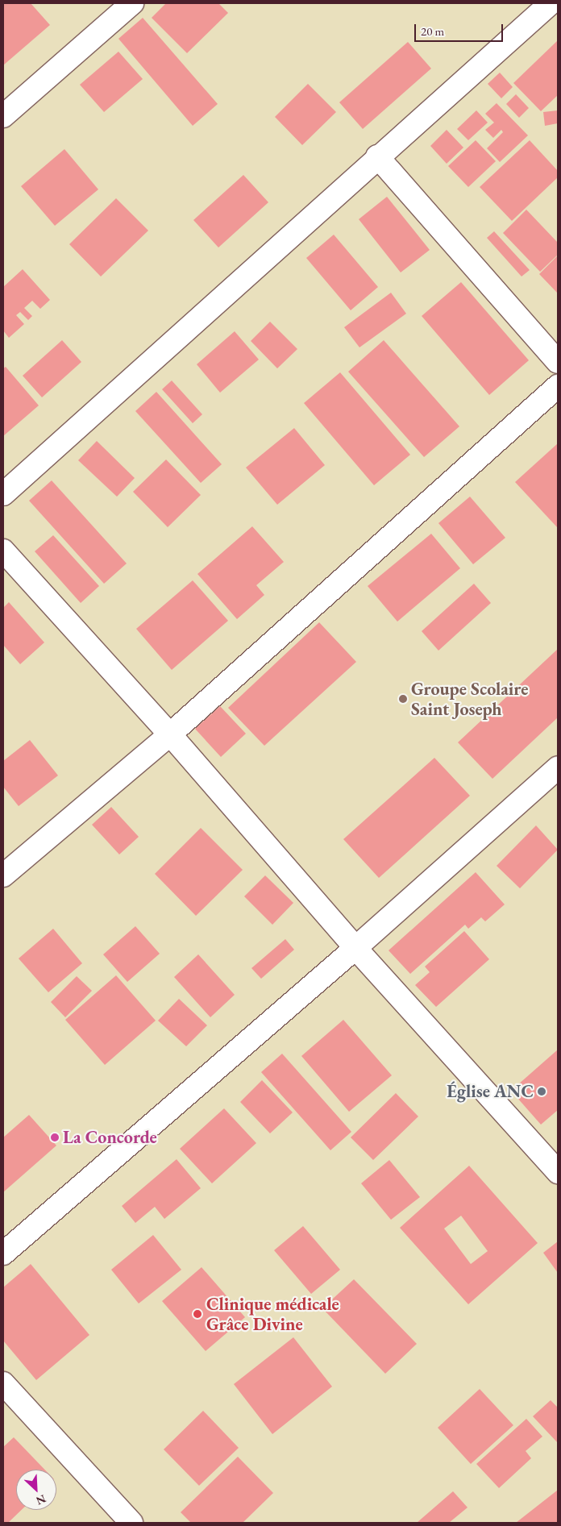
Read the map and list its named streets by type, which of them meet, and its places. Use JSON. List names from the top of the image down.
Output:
{
  "places": [
    "Groupe Scolaire Saint Joseph",
    "Église ANC",
    "La Concorde",
    "Clinique médicale Grâce Divine"
  ],
  "scale_bar": "20 m",
  "north": "bottom right"
}
